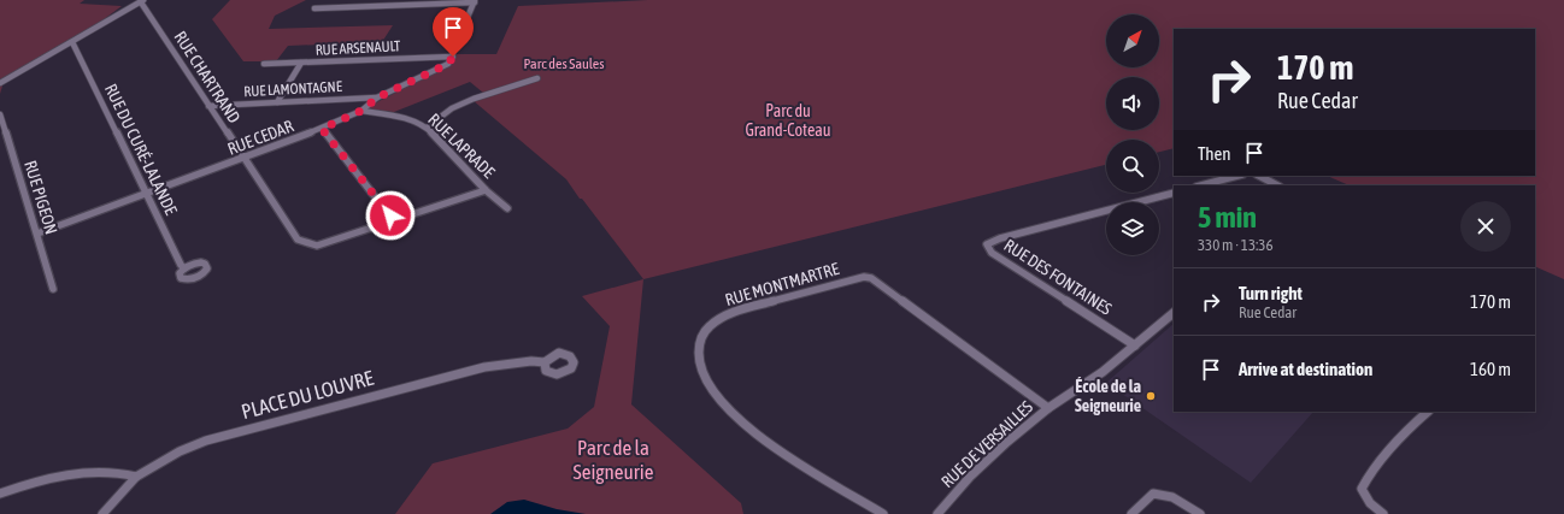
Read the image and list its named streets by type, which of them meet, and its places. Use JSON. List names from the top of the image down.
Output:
{
  "streets": {
    "street": [
      "RUE ARSENAULT",
      "RUE CHARTRAND",
      "RUE LAMONTAGNE",
      "RUE CEDAR",
      "RUE LAPRADE",
      "RUE DU CURÉ-LALANDE",
      "RUE PIGEON",
      "RUE DES FONTAINES",
      "RUE MONTMARTRE",
      "PLACE DU LOUVRE",
      "RUE DE VERSAILLES"
    ]
  },
  "crossings": [
    ["RUE ARSENAULT", "RUE CEDAR"],
    ["RUE CHARTRAND", "RUE LAMONTAGNE"],
    ["RUE CHARTRAND", "RUE CEDAR"],
    ["RUE LAMONTAGNE", "RUE CEDAR"],
    ["RUE CEDAR", "RUE LAPRADE"],
    ["RUE CEDAR", "RUE DU CURÉ-LALANDE"],
    ["RUE CEDAR", "RUE PIGEON"],
    ["RUE DES FONTAINES", "RUE DE VERSAILLES"],
    ["RUE MONTMARTRE", "RUE DE VERSAILLES"]
  ],
  "parks": ["Parc des Saules", "Parc du Grand-Coteau", "Parc de la Seigneurie"],
  "places": ["École de la Seigneurie"],
  "north": "top right",
  "page": {
    "turn": ["170 m", "Rue Cedar"],
    "then": "Then",
    "heading": ["5 min", "330 m · 13:36"],
    "list": [
      {
        "name": "Turn right",
        "note": "Rue Cedar",
        "value": "170 m"
      },
      {
        "name": "Arrive at destination",
        "value": "160 m"
      }
    ]
  }
}
